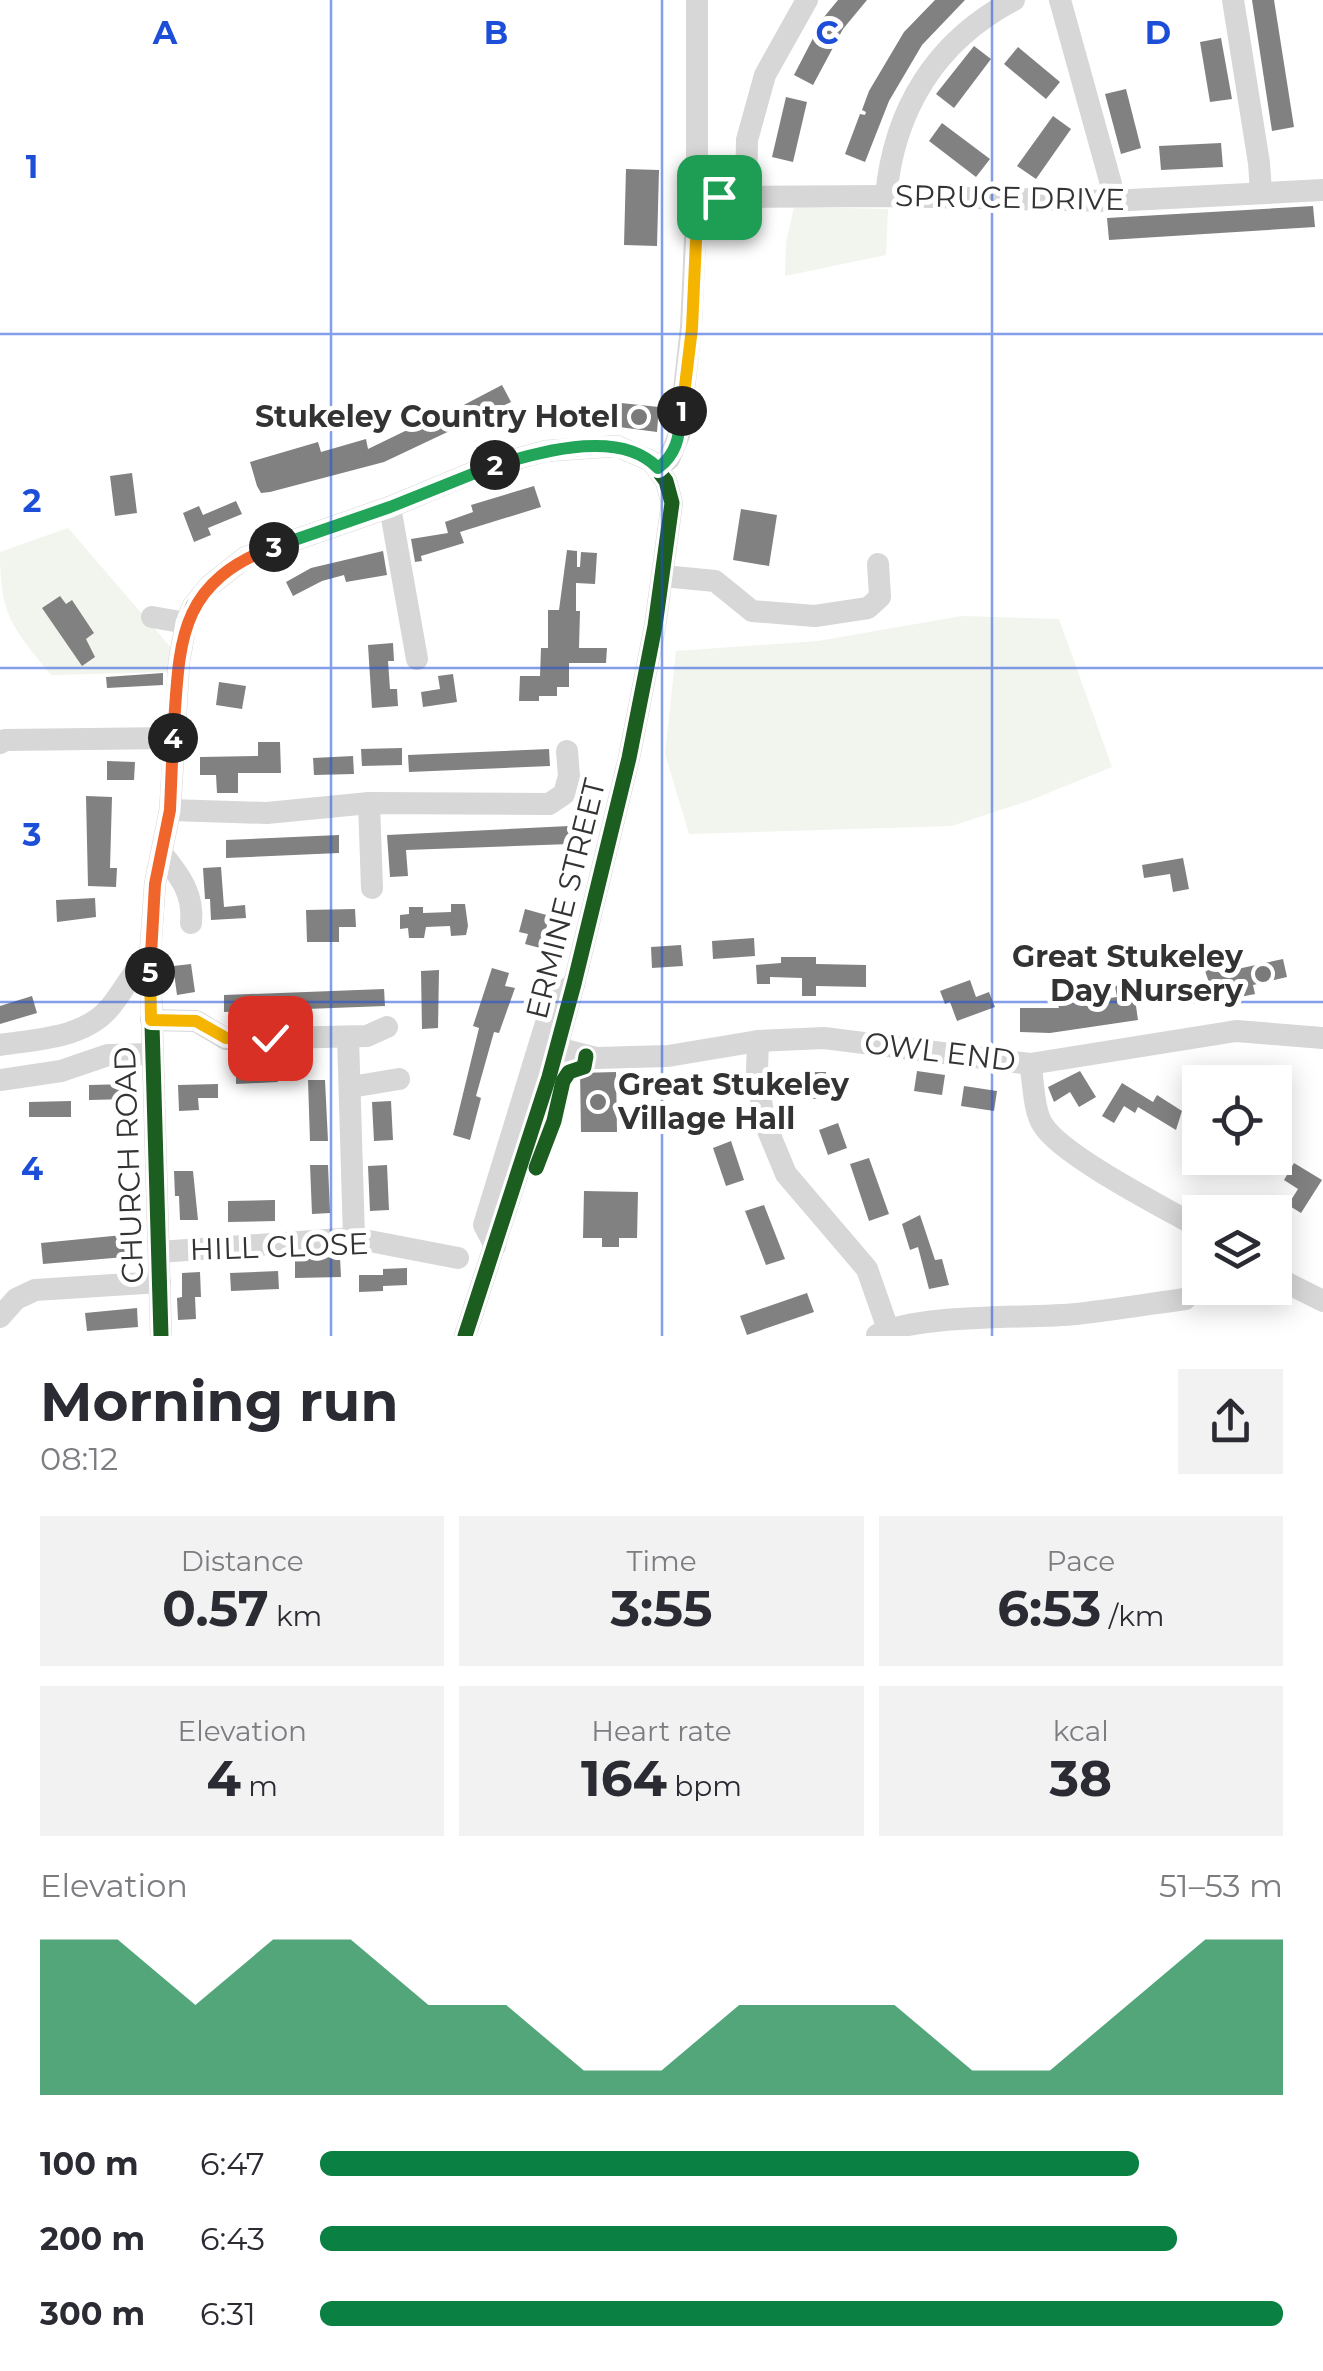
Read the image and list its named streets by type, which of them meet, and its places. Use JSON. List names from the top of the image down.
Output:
{
  "streets": {
    "street": [
      "SPRUCE DRIVE",
      "ERMINE STREET",
      "OWL END",
      "CHURCH ROAD",
      "HILL CLOSE"
    ]
  },
  "crossings": [
    ["ERMINE STREET", "OWL END"],
    ["ERMINE STREET", "CHURCH ROAD"],
    ["CHURCH ROAD", "HILL CLOSE"]
  ],
  "places": ["Stukeley Country Hotel", "Great Stukeley Day Nursery", "Great Stukeley Village Hall"],
  "page": {
    "pins": [
      "1",
      "2",
      "3",
      "4",
      "5"
    ],
    "heading": ["Morning run", "08:12"],
    "stats": [
      ["Distance", "0.57 km"],
      ["Time", "3:55"],
      ["Pace", "6:53 /km"],
      ["Elevation", "4 m"],
      ["Heart rate", "164 bpm"],
      ["kcal", "38"]
    ],
    "chart": ["Elevation", "51–53 m"],
    "list": [
      {
        "name": "100 m",
        "note": "6:47"
      },
      {
        "name": "200 m",
        "note": "6:43"
      },
      {
        "name": "300 m",
        "note": "6:31"
      }
    ]
  },
  "grid": {
    "columns": [
      "A",
      "B",
      "C",
      "D"
    ],
    "rows": [
      "1",
      "2",
      "3",
      "4"
    ]
  }
}
